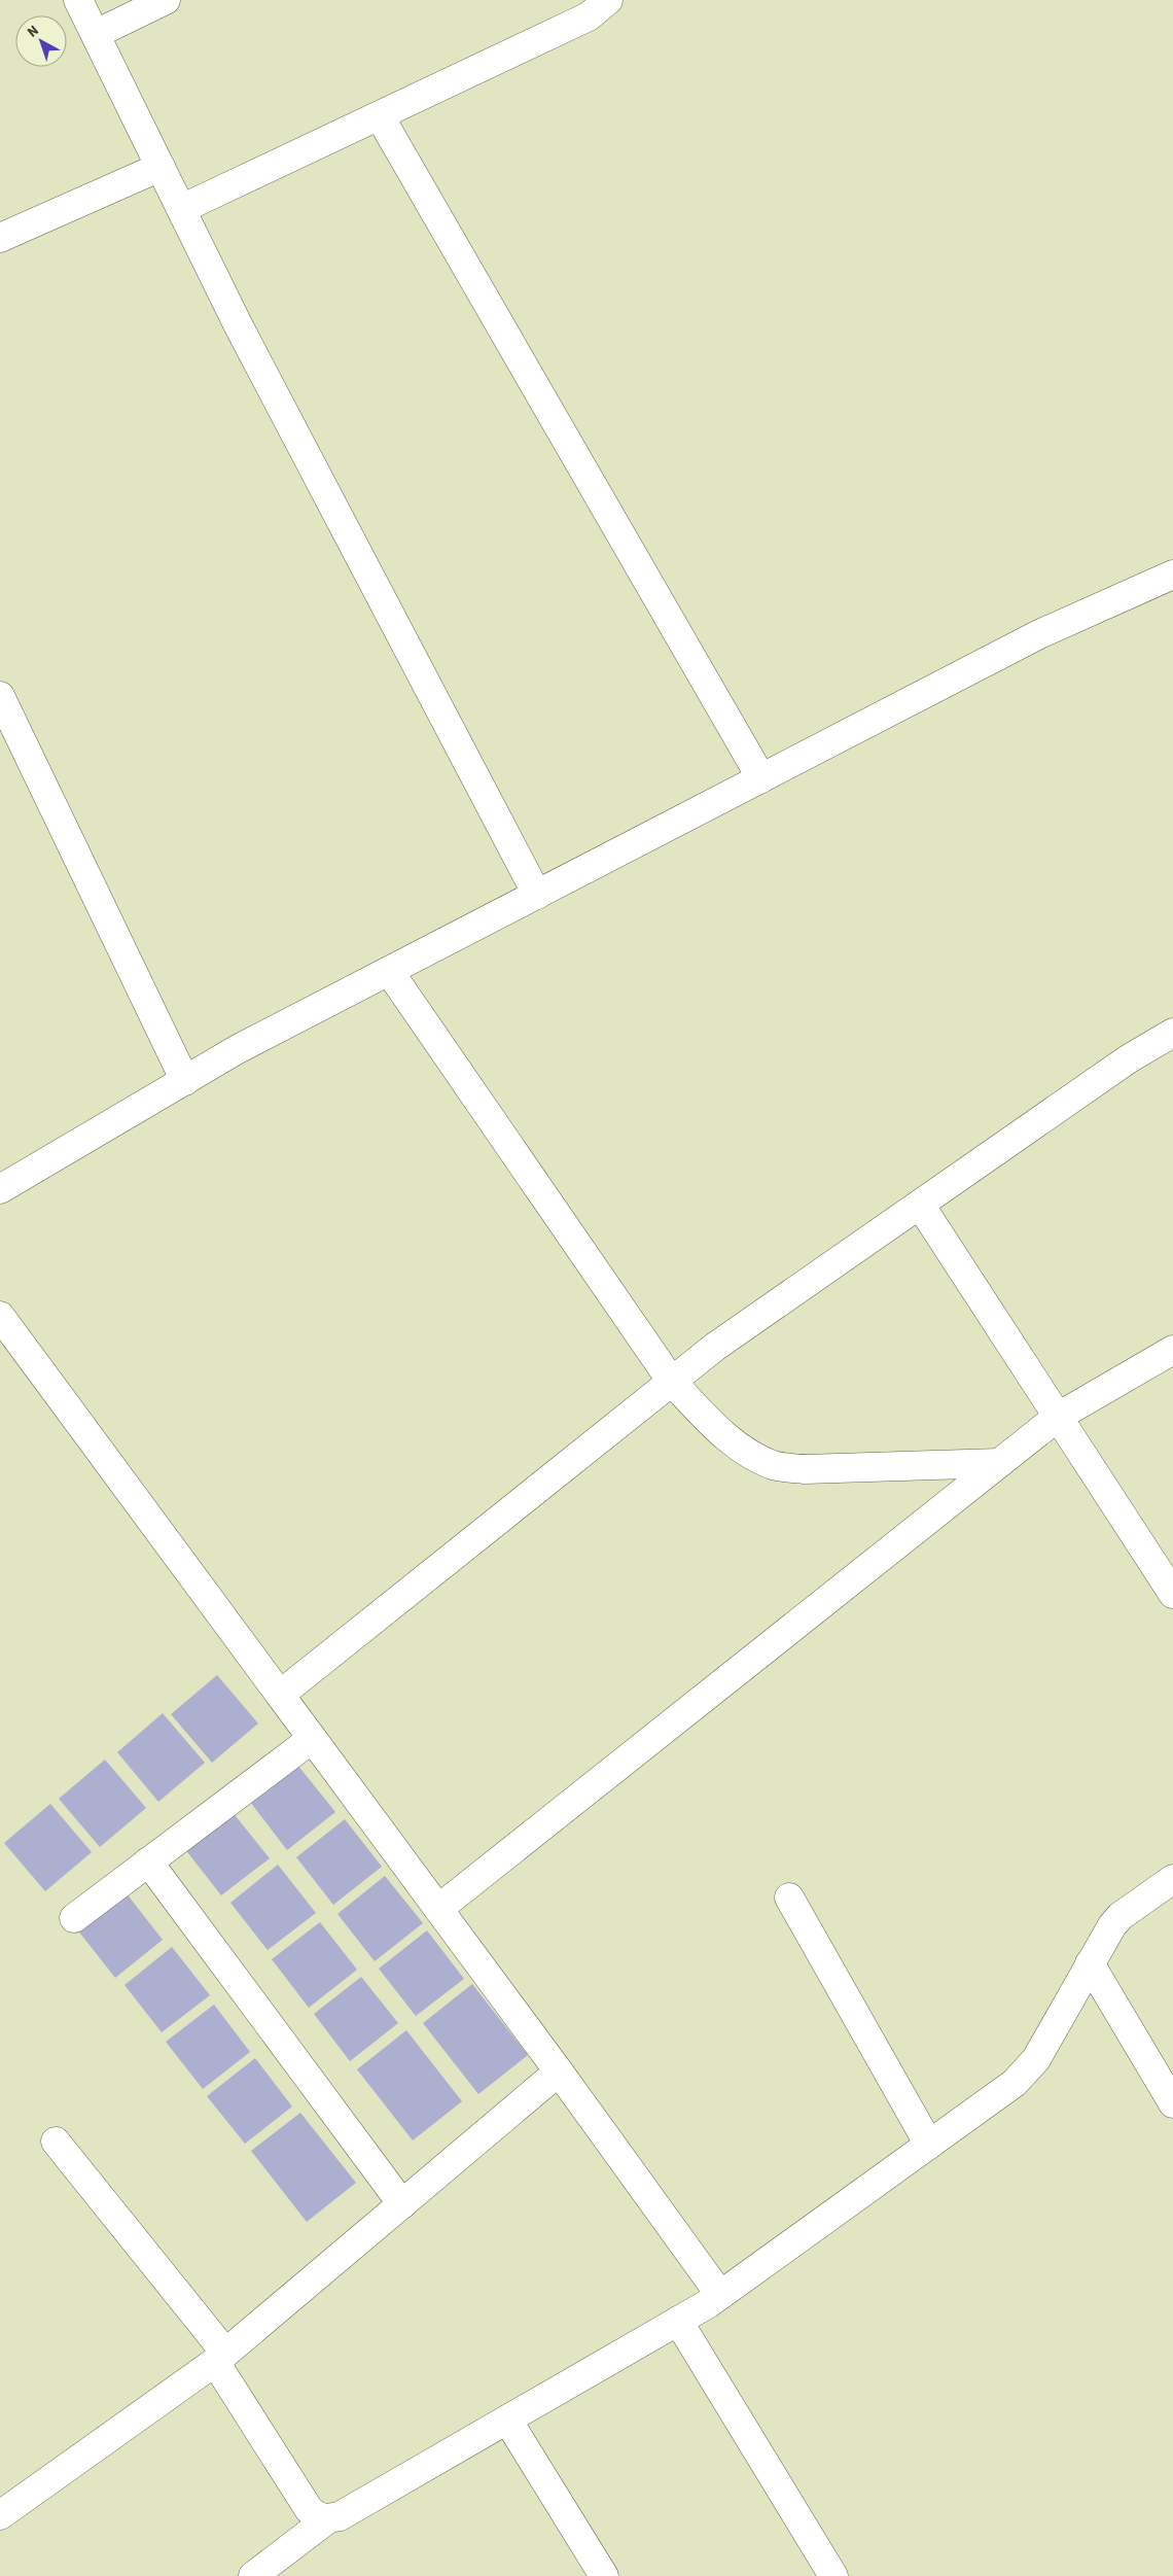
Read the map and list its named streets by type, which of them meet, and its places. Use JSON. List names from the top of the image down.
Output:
{
  "north": "top left"
}
